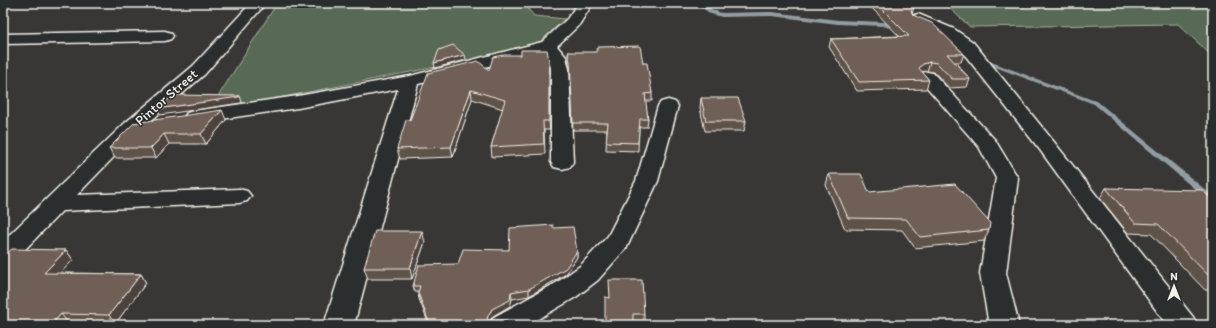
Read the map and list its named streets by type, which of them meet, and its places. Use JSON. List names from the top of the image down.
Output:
{
  "streets": {
    "street": ["Pintor Street"]
  },
  "north": "top"
}
